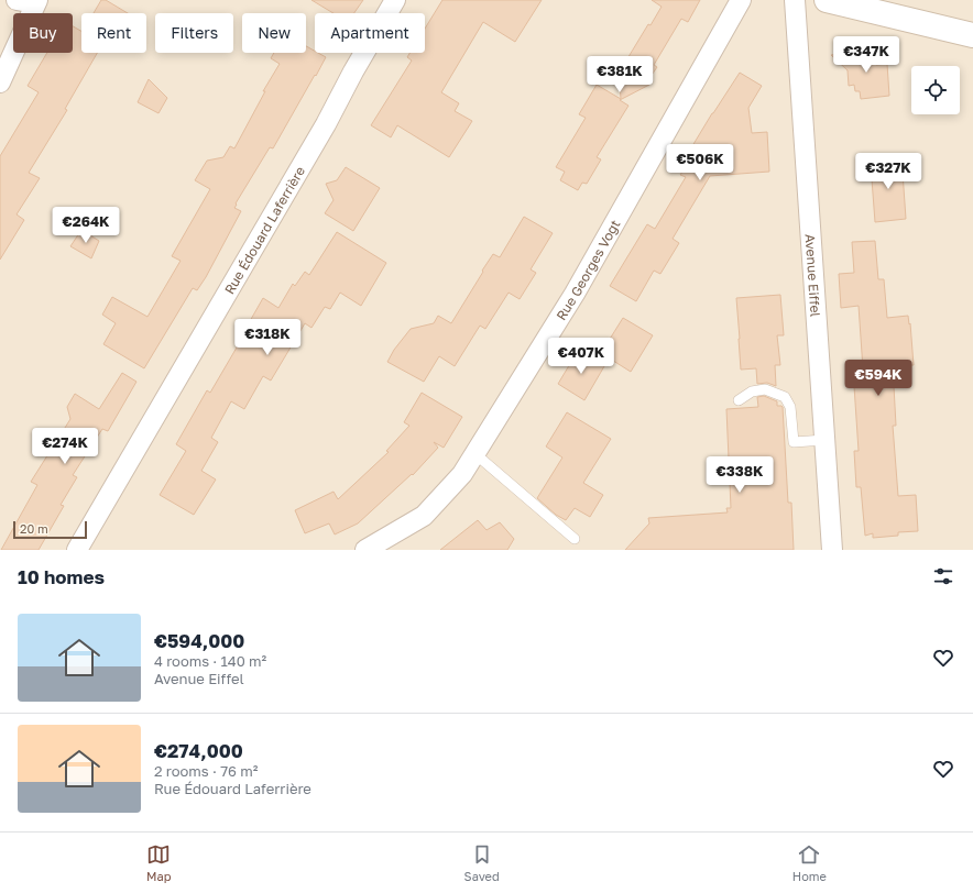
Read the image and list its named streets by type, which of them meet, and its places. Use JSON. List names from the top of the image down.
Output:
{
  "streets": {
    "street": ["Rue Édouard Laferrière", "Rue Georges Vogt", "Avenue Eiffel"]
  },
  "scale_bar": "20 m",
  "page": {
    "chip": [
      "Buy",
      "Rent",
      "Filters",
      "New",
      "Apartment"
    ],
    "price": [
      "€347K",
      "€381K",
      "€506K",
      "€327K",
      "€264K",
      "€318K",
      "€407K",
      "€594K",
      "€274K",
      "€338K"
    ],
    "scale": "20 m",
    "heading": "10 homes",
    "list": [
      {
        "name": "€594,000",
        "note": "4 rooms · 140 m² · Avenue Eiffel"
      },
      {
        "name": "€274,000",
        "note": "2 rooms · 76 m² · Rue Édouard Laferrière"
      }
    ],
    "tabs": ["Map", "Saved", "Home"]
  }
}
